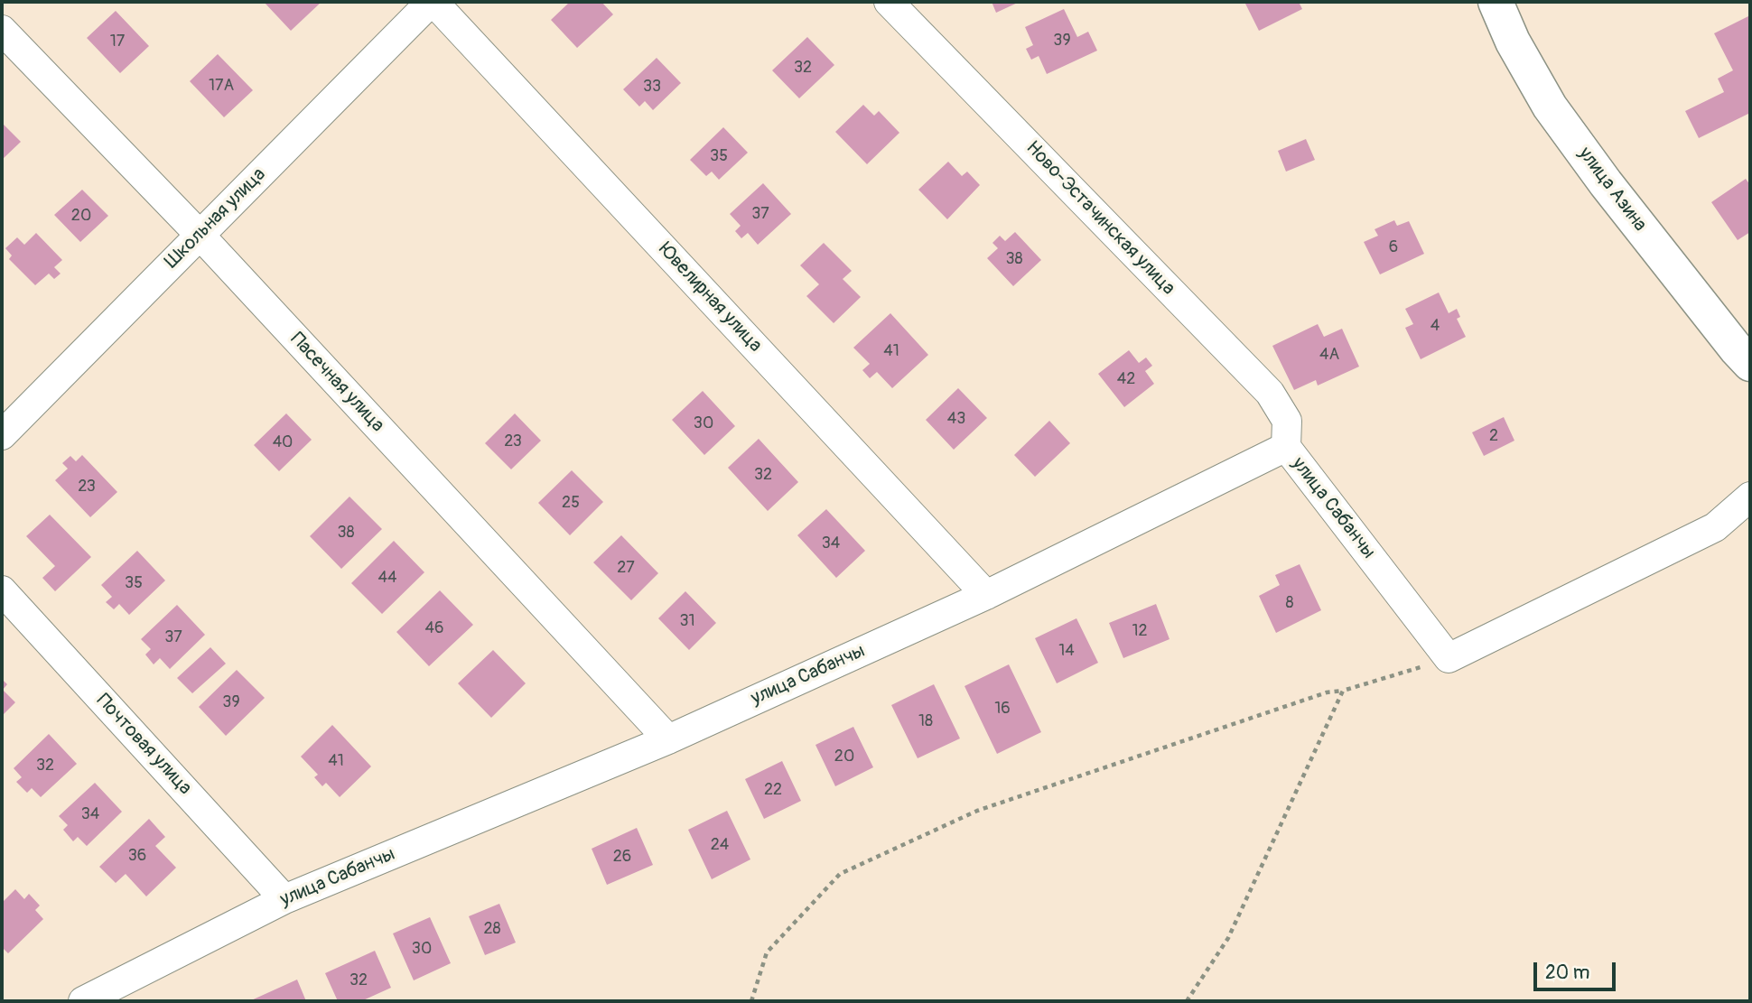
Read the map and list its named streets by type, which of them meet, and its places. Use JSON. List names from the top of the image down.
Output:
{
  "streets": {
    "street": [
      "улица Азина",
      "Школьная улица",
      "Ново-Эстачинская улица",
      "Ювелирная улица",
      "Пасечная улица",
      "улица Сабанчы",
      "Почтовая улица"
    ]
  },
  "crossings": [
    ["Школьная улица", "Ювелирная улица"],
    ["Школьная улица", "Пасечная улица"],
    ["Ново-Эстачинская улица", "улица Сабанчы"],
    ["Ювелирная улица", "улица Сабанчы"],
    ["Пасечная улица", "улица Сабанчы"],
    ["улица Сабанчы", "Почтовая улица"]
  ],
  "house_numbers": [
    "39",
    "17",
    "32",
    "17А",
    "33",
    "35",
    "37",
    "20",
    "6",
    "38",
    "4",
    "41",
    "4А",
    "42",
    "43",
    "30",
    "2",
    "23",
    "40",
    "32",
    "23",
    "25",
    "38",
    "34",
    "27",
    "44",
    "35",
    "8",
    "31",
    "46",
    "12",
    "37",
    "14",
    "39",
    "16",
    "18",
    "20",
    "41",
    "32",
    "22",
    "34",
    "24",
    "36",
    "26",
    "28",
    "30",
    "32"
  ],
  "scale_bar": "20 m"
}
